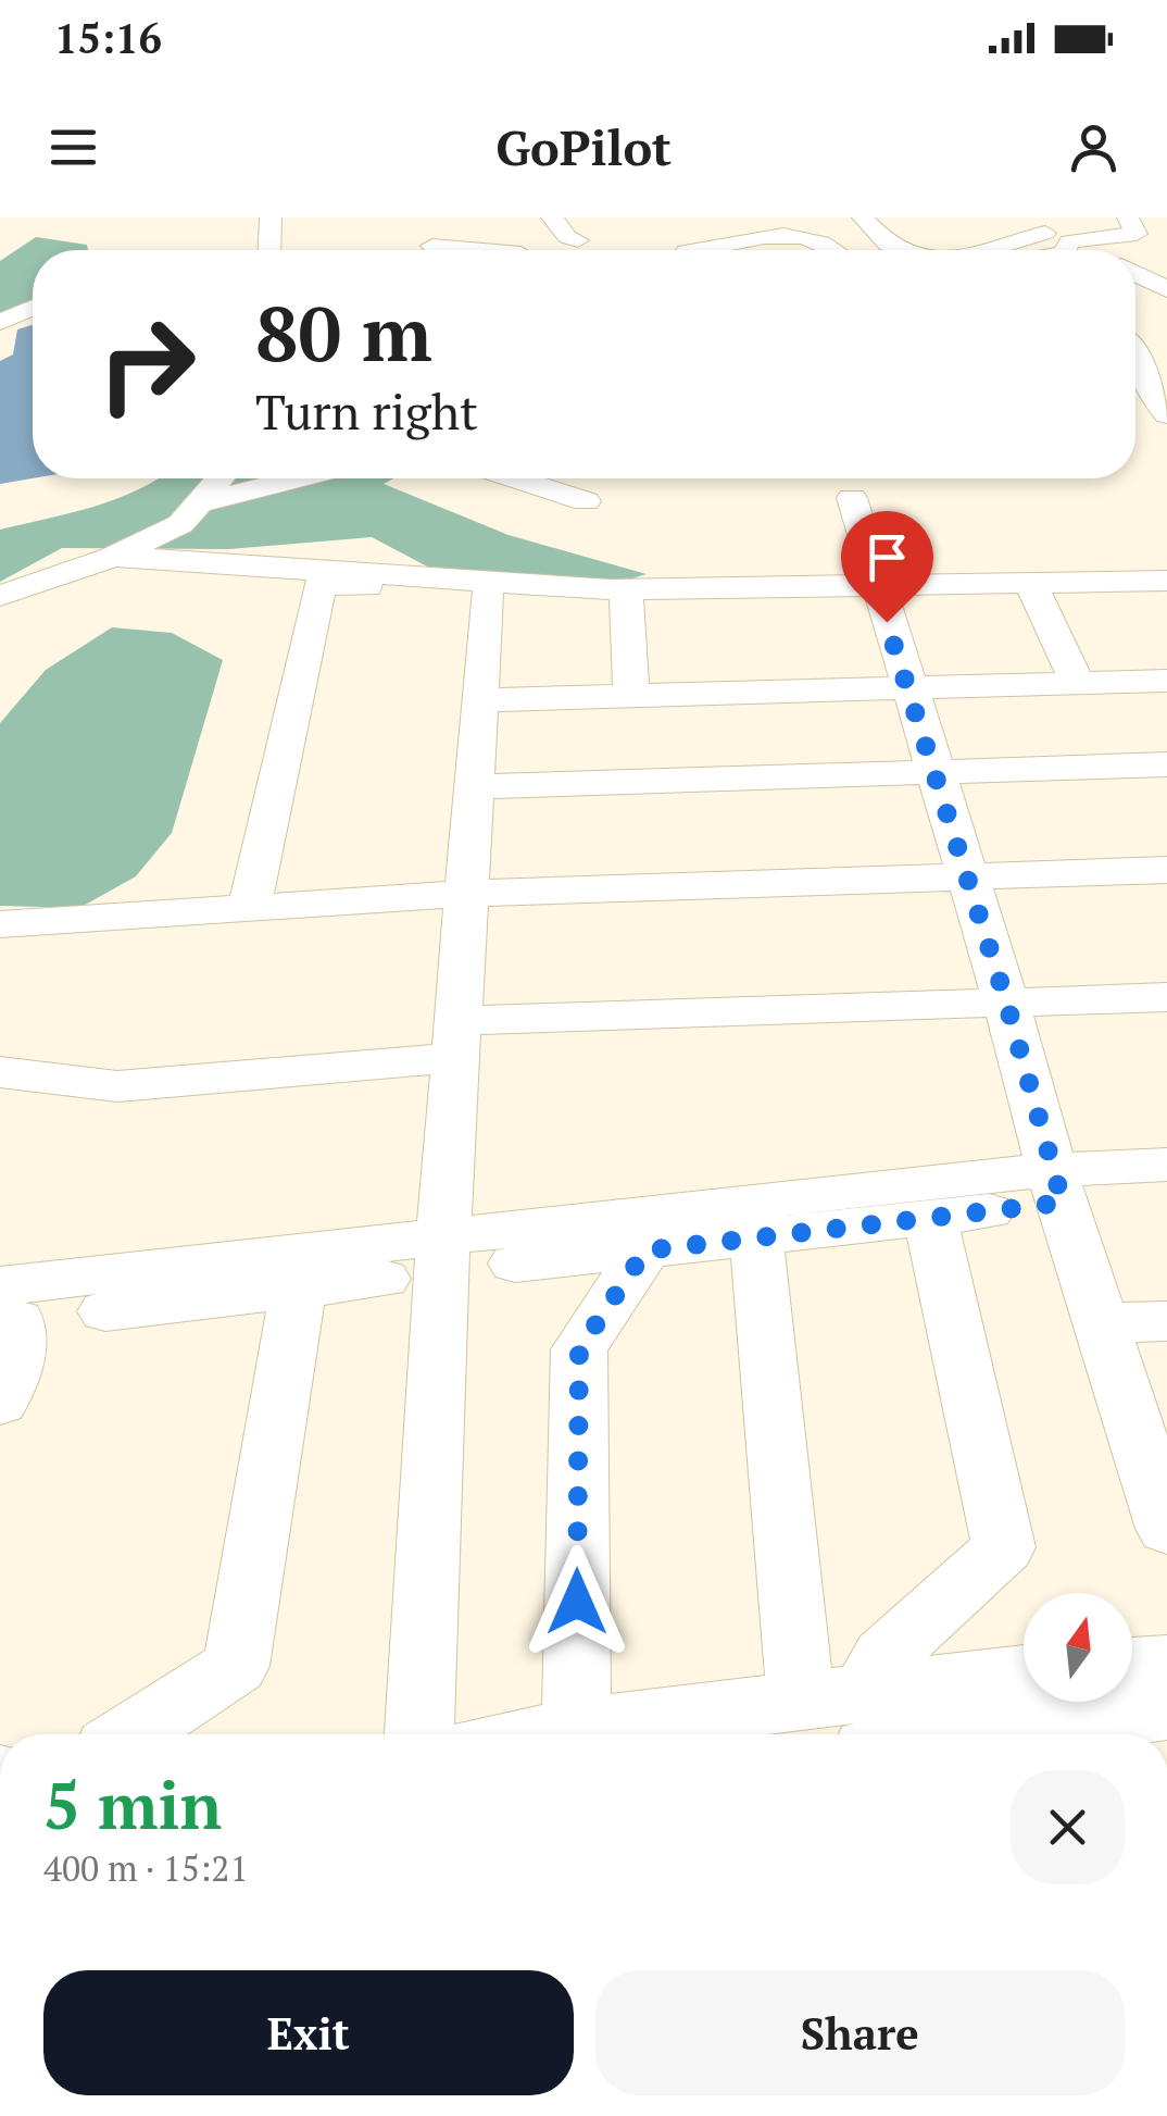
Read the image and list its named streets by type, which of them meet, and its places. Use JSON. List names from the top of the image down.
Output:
{
  "north": "top",
  "page": {
    "status": "15:16",
    "header": "GoPilot",
    "turn": ["80 m", "Turn right"],
    "heading": ["5 min", "400 m · 15:21"],
    "buttons": ["Exit", "Share"]
  }
}
